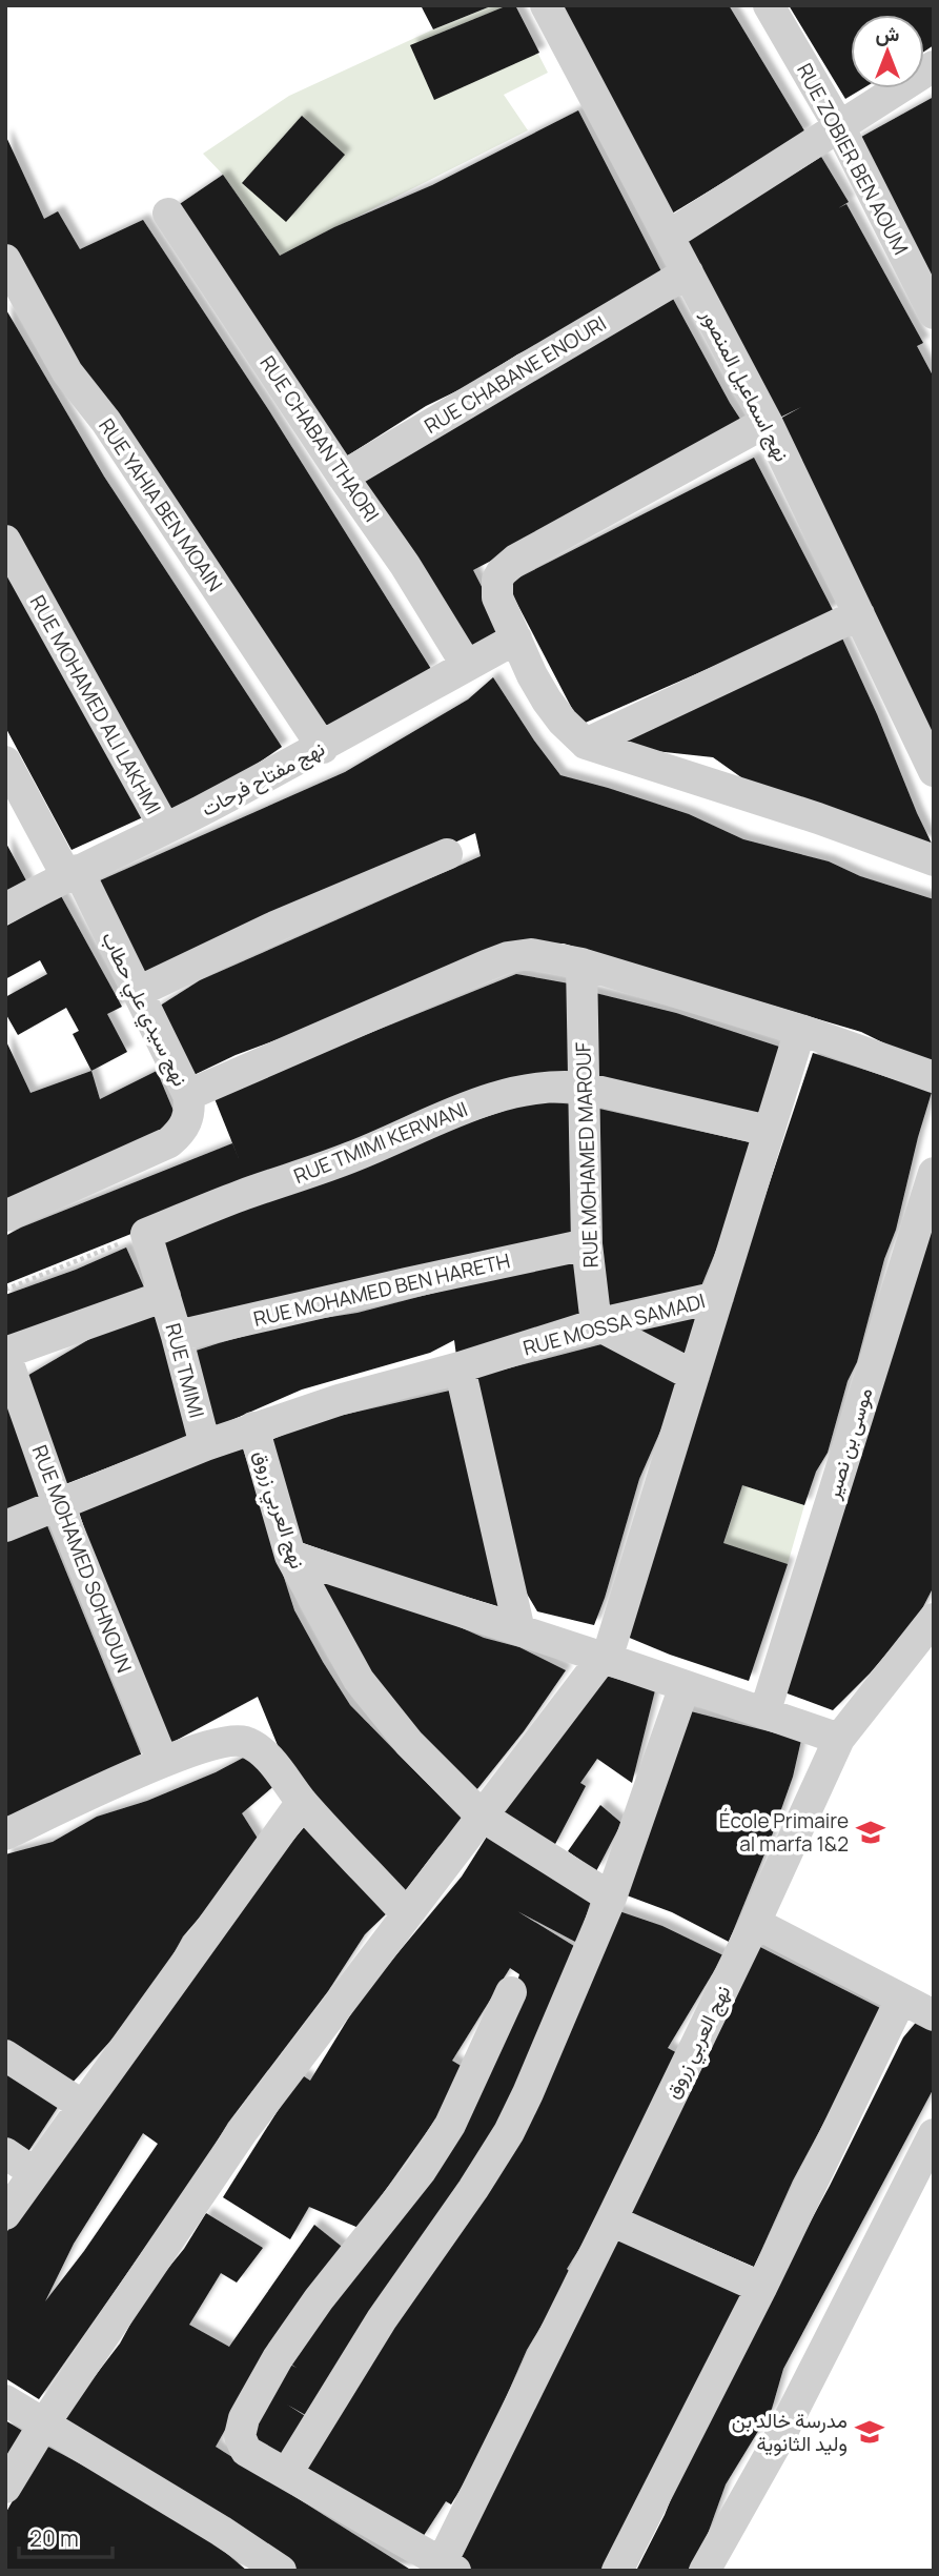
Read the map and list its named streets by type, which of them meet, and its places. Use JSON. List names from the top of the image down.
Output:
{
  "streets": {
    "street": [
      "RUE ZOBIER BEN AOUM",
      "RUE CHABANE ENOURI",
      "نهج اسماعيل المنصور",
      "RUE CHABAN THAORI",
      "RUE YAHIA BEN MOAIN",
      "RUE MOHAMED ALI LAKHMI",
      "نهج مفتاح فرحات",
      "نهج سيدي علي حطاب",
      "RUE TMIMI KERWANI",
      "RUE MOHAMED MAROUF",
      "RUE MOHAMED BEN HARETH",
      "RUE MOSSA SAMADI",
      "RUE TMIMI",
      "موسى بن نصير",
      "نهج العربي زروق",
      "RUE MOHAMED SOHNOUN"
    ]
  },
  "crossings": [
    ["RUE CHABANE ENOURI", "نهج اسماعيل المنصور"],
    ["RUE CHABANE ENOURI", "RUE CHABAN THAORI"],
    ["RUE CHABAN THAORI", "نهج مفتاح فرحات"],
    ["RUE YAHIA BEN MOAIN", "نهج مفتاح فرحات"],
    ["RUE MOHAMED ALI LAKHMI", "نهج مفتاح فرحات"],
    ["نهج مفتاح فرحات", "نهج سيدي علي حطاب"],
    ["RUE TMIMI KERWANI", "RUE MOHAMED MAROUF"],
    ["RUE TMIMI KERWANI", "RUE TMIMI"],
    ["RUE MOHAMED MAROUF", "RUE MOHAMED BEN HARETH"],
    ["RUE MOHAMED MAROUF", "RUE MOSSA SAMADI"],
    ["RUE MOHAMED BEN HARETH", "RUE TMIMI"],
    ["RUE MOSSA SAMADI", "RUE TMIMI"],
    ["RUE MOSSA SAMADI", "نهج العربي زروق"],
    ["RUE MOSSA SAMADI", "RUE MOHAMED SOHNOUN"]
  ],
  "places": {
    "school or university": ["École Primaire al marfa 1&2", "مدرسة خالد بن وليد الثانوية"]
  },
  "scale_bar": "20 m",
  "north": "top"
}
